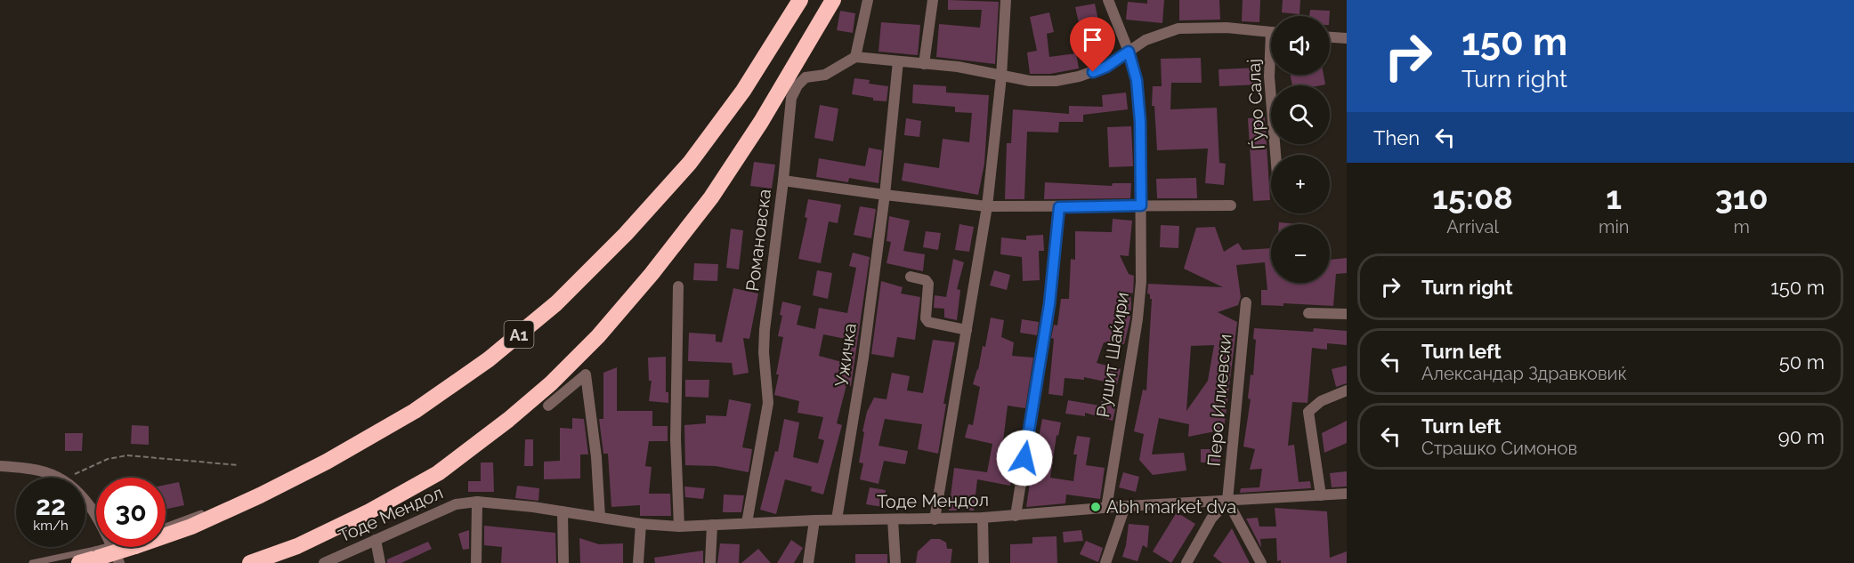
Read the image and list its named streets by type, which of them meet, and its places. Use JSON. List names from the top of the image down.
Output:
{
  "streets": {
    "highway": ["A1"],
    "street": [
      "Ѓуро Салај",
      "Романовска",
      "Ужичка",
      "Рушит Шаќири",
      "Перо Илиевски",
      "Тоде Мендол"
    ]
  },
  "crossings": [
    ["Романовска", "Тоде Мендол"],
    ["Ужичка", "Тоде Мендол"],
    ["Рушит Шаќири", "Тоде Мендол"],
    ["Перо Илиевски", "Тоде Мендол"]
  ],
  "places": ["Abh market dva"],
  "page": {
    "turn": ["150 m", "Turn right"],
    "map_buttons": ["+", "−"],
    "then": "Then",
    "eta": [
      "15:08",
      "Arrival",
      "1",
      "min",
      "310",
      "m"
    ],
    "list": [
      {
        "name": "Turn right",
        "value": "150 m"
      },
      {
        "name": "Turn left",
        "note": "Александар Здравковиќ",
        "value": "50 m"
      },
      {
        "name": "Turn left",
        "note": "Страшко Симонов",
        "value": "90 m"
      }
    ],
    "speed": "22 km/h",
    "limit": "30"
  }
}
